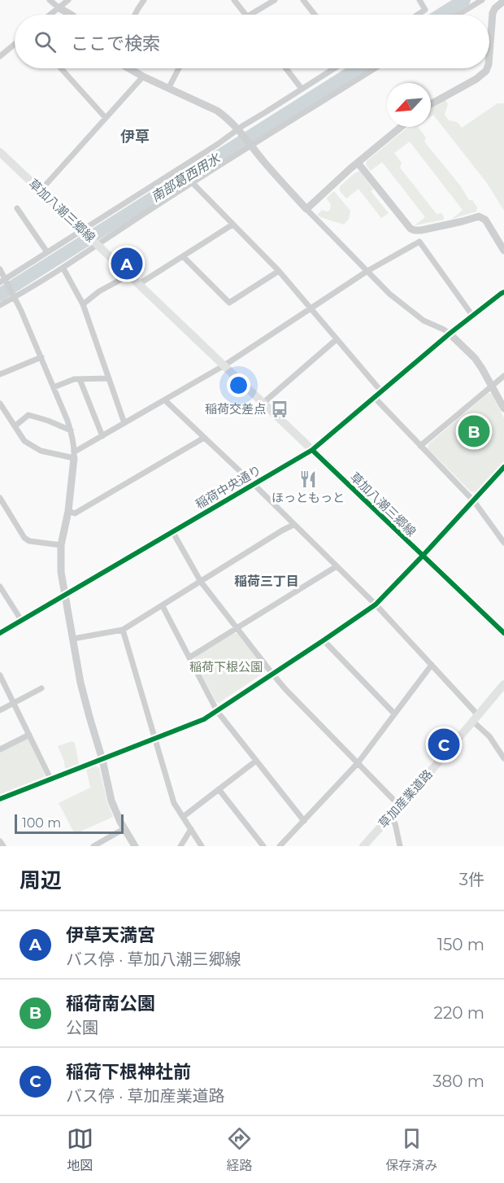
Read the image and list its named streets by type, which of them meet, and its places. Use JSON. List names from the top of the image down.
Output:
{
  "streets": {
    "main road": ["草加八潮三郷線", "草加産業道路"],
    "street": ["稲荷中央通り"]
  },
  "crossings": [
    ["草加八潮三郷線", "稲荷中央通り"]
  ],
  "districts": ["伊草", "稲荷三丁目"],
  "water": ["南部葛西用水"],
  "parks": ["稲荷下根公園"],
  "places": {
    "bus stop": ["稲荷交差点"],
    "restaurant": ["ほっともっと"]
  },
  "scale_bar": "100 m",
  "north": "bottom left",
  "page": {
    "search": "ここで検索",
    "pins": ["A", "B", "C"],
    "scale": "100 m",
    "heading": ["周辺", "3件"],
    "list": [
      {
        "mark": "A",
        "name": "伊草天満宮",
        "note": "バス停 · 草加八潮三郷線",
        "value": "150 m"
      },
      {
        "mark": "B",
        "name": "稲荷南公園",
        "note": "公園",
        "value": "220 m"
      },
      {
        "mark": "C",
        "name": "稲荷下根神社前",
        "note": "バス停 · 草加産業道路",
        "value": "380 m"
      }
    ],
    "nav": ["地図", "経路", "保存済み"]
  }
}
